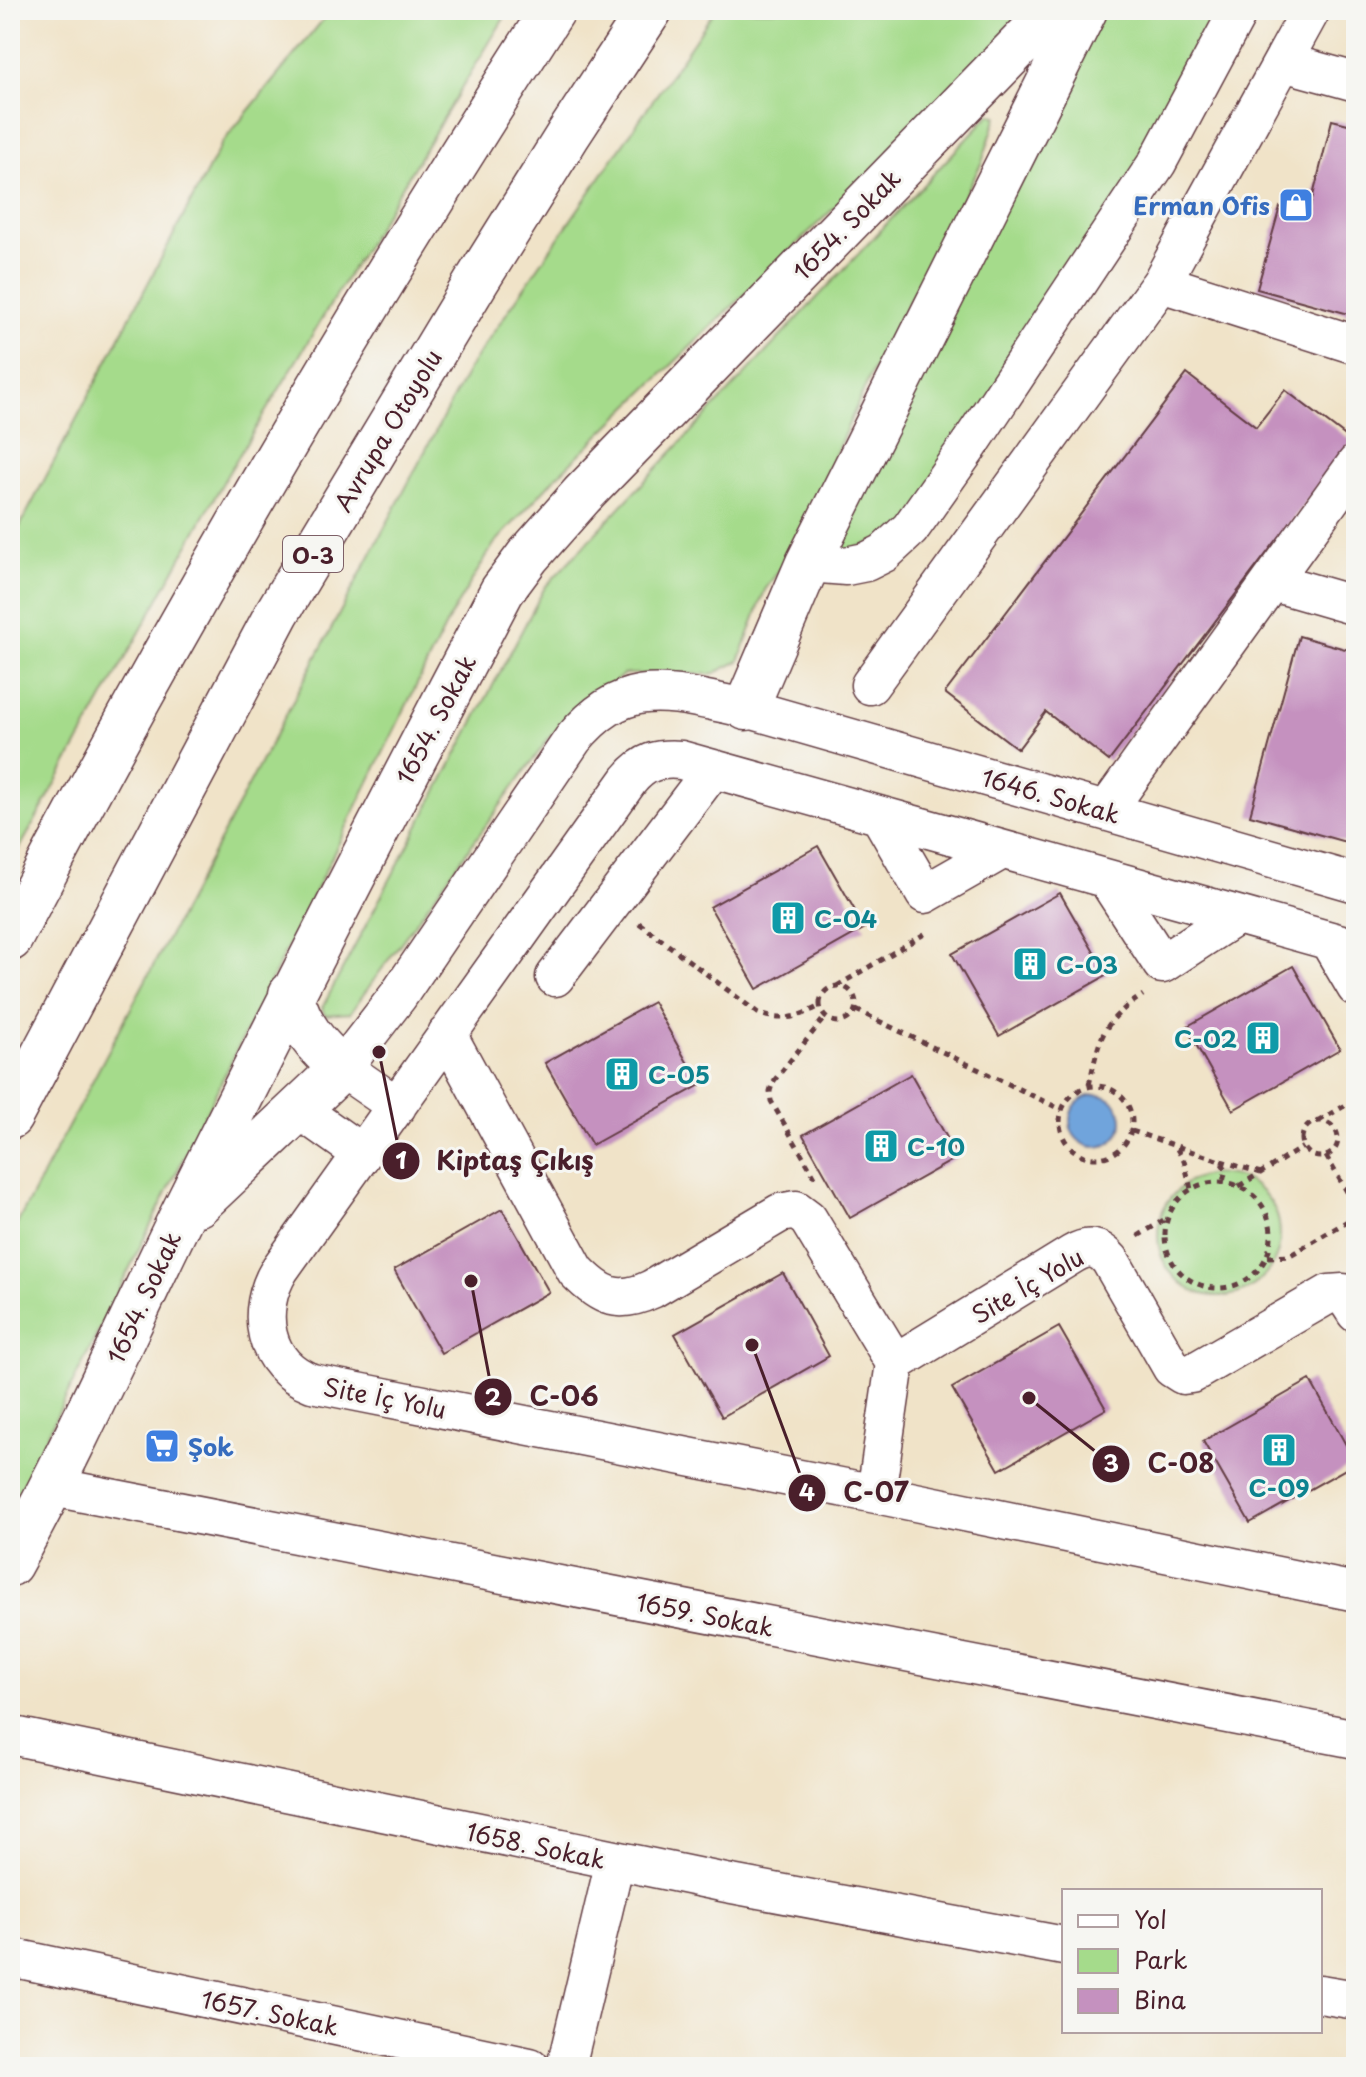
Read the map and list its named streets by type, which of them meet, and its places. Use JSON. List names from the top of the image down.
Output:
{
  "streets": {
    "main road": ["1654. Sokak", "Avrupa Otoyolu", "O-3"],
    "street": [
      "1646. Sokak",
      "Site İç Yolu",
      "1659. Sokak",
      "1658. Sokak",
      "1657. Sokak"
    ]
  },
  "crossings": [
    ["1654. Sokak", "1659. Sokak"]
  ],
  "places": {
    "shop": ["Erman Ofis"],
    "building": [
      "C-04",
      "C-03",
      "C-02",
      "C-05",
      "C-10",
      "C-09"
    ],
    "other": [
      "Kiptaş Çıkış",
      "C-06",
      "C-07",
      "C-08"
    ],
    "supermarket": ["Şok"]
  },
  "legend": ["Yol", "Park", "Bina"]
}
